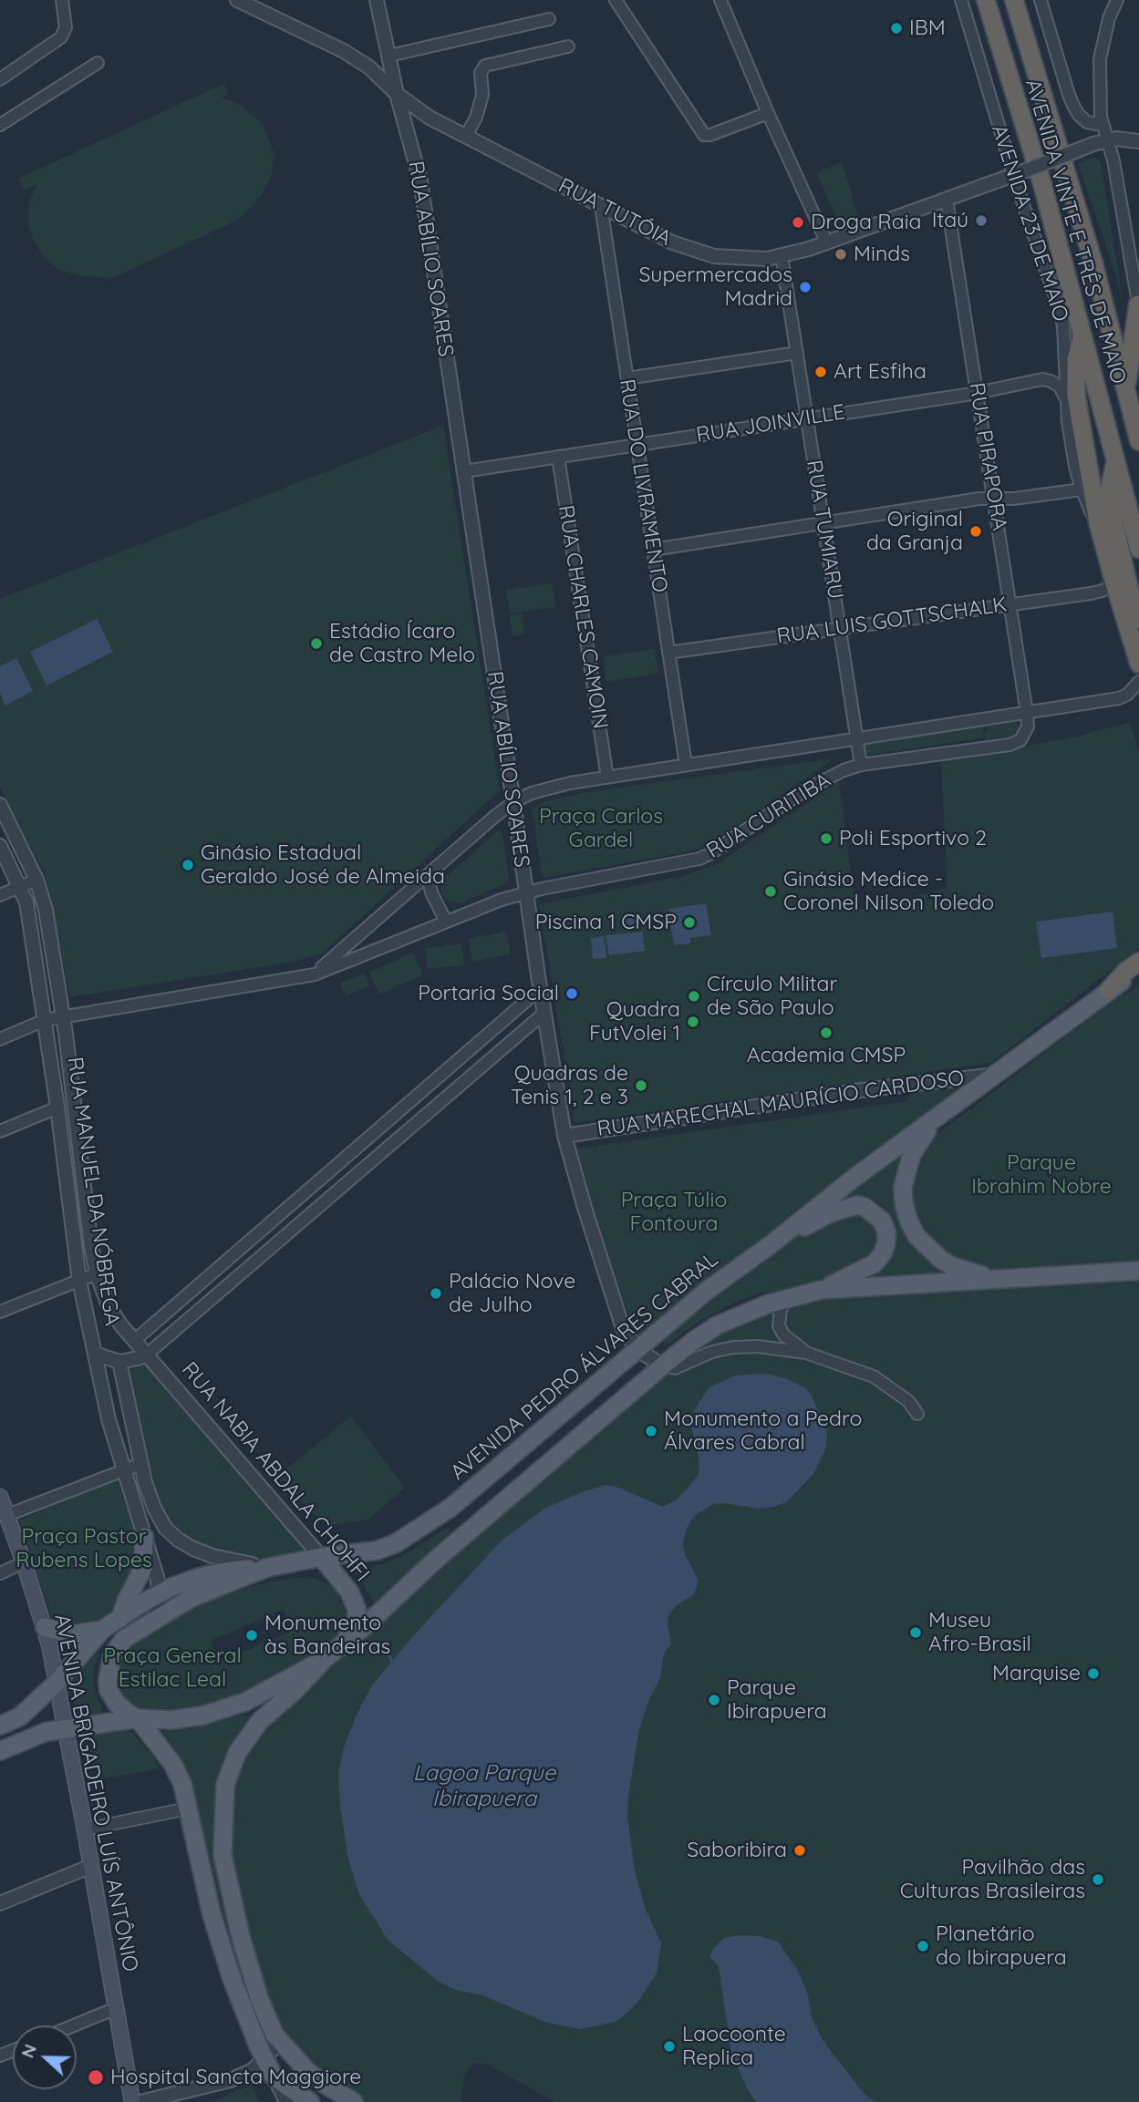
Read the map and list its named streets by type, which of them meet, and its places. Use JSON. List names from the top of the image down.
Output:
{
  "streets": {
    "highway": ["AVENIDA VINTE E TRÊS DE MAIO"],
    "main road": ["AVENIDA PEDRO ÁLVARES CABRAL", "RUA NABIA ABDALA CHOHFI", "AVENIDA BRIGADEIRO LUÍS ANTÔNIO"],
    "street": [
      "RUA TUTÓIA",
      "AVENIDA 23 DE MAIO",
      "RUA ABÍLIO SOARES",
      "RUA JOINVILLE",
      "RUA PIRAPORA",
      "RUA DO LIVRAMENTO",
      "RUA TUMIARU",
      "RUA CHARLES CAMOIN",
      "RUA LUIS GOTTSCHALK",
      "RUA CURITIBA",
      "RUA MARECHAL MAURÍCIO CARDOSO",
      "RUA MANUEL DA NÓBREGA"
    ]
  },
  "crossings": [
    ["RUA TUTÓIA", "AVENIDA 23 DE MAIO"],
    ["RUA TUTÓIA", "RUA ABÍLIO SOARES"],
    ["RUA TUTÓIA", "RUA PIRAPORA"],
    ["RUA TUTÓIA", "RUA DO LIVRAMENTO"],
    ["RUA TUTÓIA", "RUA TUMIARU"],
    ["AVENIDA 23 DE MAIO", "RUA JOINVILLE"],
    ["RUA ABÍLIO SOARES", "RUA JOINVILLE"],
    ["RUA ABÍLIO SOARES", "RUA CURITIBA"],
    ["RUA ABÍLIO SOARES", "RUA MARECHAL MAURÍCIO CARDOSO"],
    ["RUA ABÍLIO SOARES", "AVENIDA PEDRO ÁLVARES CABRAL"],
    ["RUA JOINVILLE", "RUA PIRAPORA"],
    ["RUA JOINVILLE", "RUA DO LIVRAMENTO"],
    ["RUA JOINVILLE", "RUA TUMIARU"],
    ["RUA JOINVILLE", "RUA CHARLES CAMOIN"],
    ["RUA PIRAPORA", "RUA LUIS GOTTSCHALK"],
    ["RUA PIRAPORA", "RUA CURITIBA"],
    ["RUA DO LIVRAMENTO", "RUA LUIS GOTTSCHALK"],
    ["RUA DO LIVRAMENTO", "RUA CURITIBA"],
    ["RUA TUMIARU", "RUA LUIS GOTTSCHALK"],
    ["RUA TUMIARU", "RUA CURITIBA"],
    ["RUA CHARLES CAMOIN", "RUA CURITIBA"],
    ["RUA CURITIBA", "RUA MANUEL DA NÓBREGA"],
    ["RUA MARECHAL MAURÍCIO CARDOSO", "AVENIDA PEDRO ÁLVARES CABRAL"],
    ["RUA MANUEL DA NÓBREGA", "RUA NABIA ABDALA CHOHFI"],
    ["AVENIDA PEDRO ÁLVARES CABRAL", "RUA NABIA ABDALA CHOHFI"]
  ],
  "water": ["Lagoa Parque Ibirapuera"],
  "parks": [
    "Praça Carlos Gardel",
    "Parque Ibrahim Nobre",
    "Praça Túlio Fontoura",
    "Praça Pastor Rubens Lopes",
    "Praça General Estilac Leal"
  ],
  "places": [
    "IBM",
    "Itaú",
    "Droga Raia",
    "Minds",
    "Supermercados Madrid",
    "Art Esfiha",
    "Original da Granja",
    "Estádio Ícaro de Castro Melo",
    "Poli Esportivo 2",
    "Ginásio Estadual Geraldo José de Almeida",
    "Ginásio Medice - Coronel Nilson Toledo",
    "Piscina 1 CMSP",
    "Portaria Social",
    "Círculo Militar de São Paulo",
    "Quadra FutVolei 1",
    "Academia CMSP",
    "Quadras de Tenis 1, 2 e 3",
    "Palácio Nove de Julho",
    "Monumento a Pedro Álvares Cabral",
    "Museu Afro-Brasil",
    "Monumento às Bandeiras",
    "Marquise",
    "Parque Ibirapuera",
    "Saboribira",
    "Pavilhão das Culturas Brasileiras",
    "Planetário do Ibirapuera",
    "Laocoonte Replica",
    "Hospital Sancta Maggiore"
  ],
  "north": "left"
}
